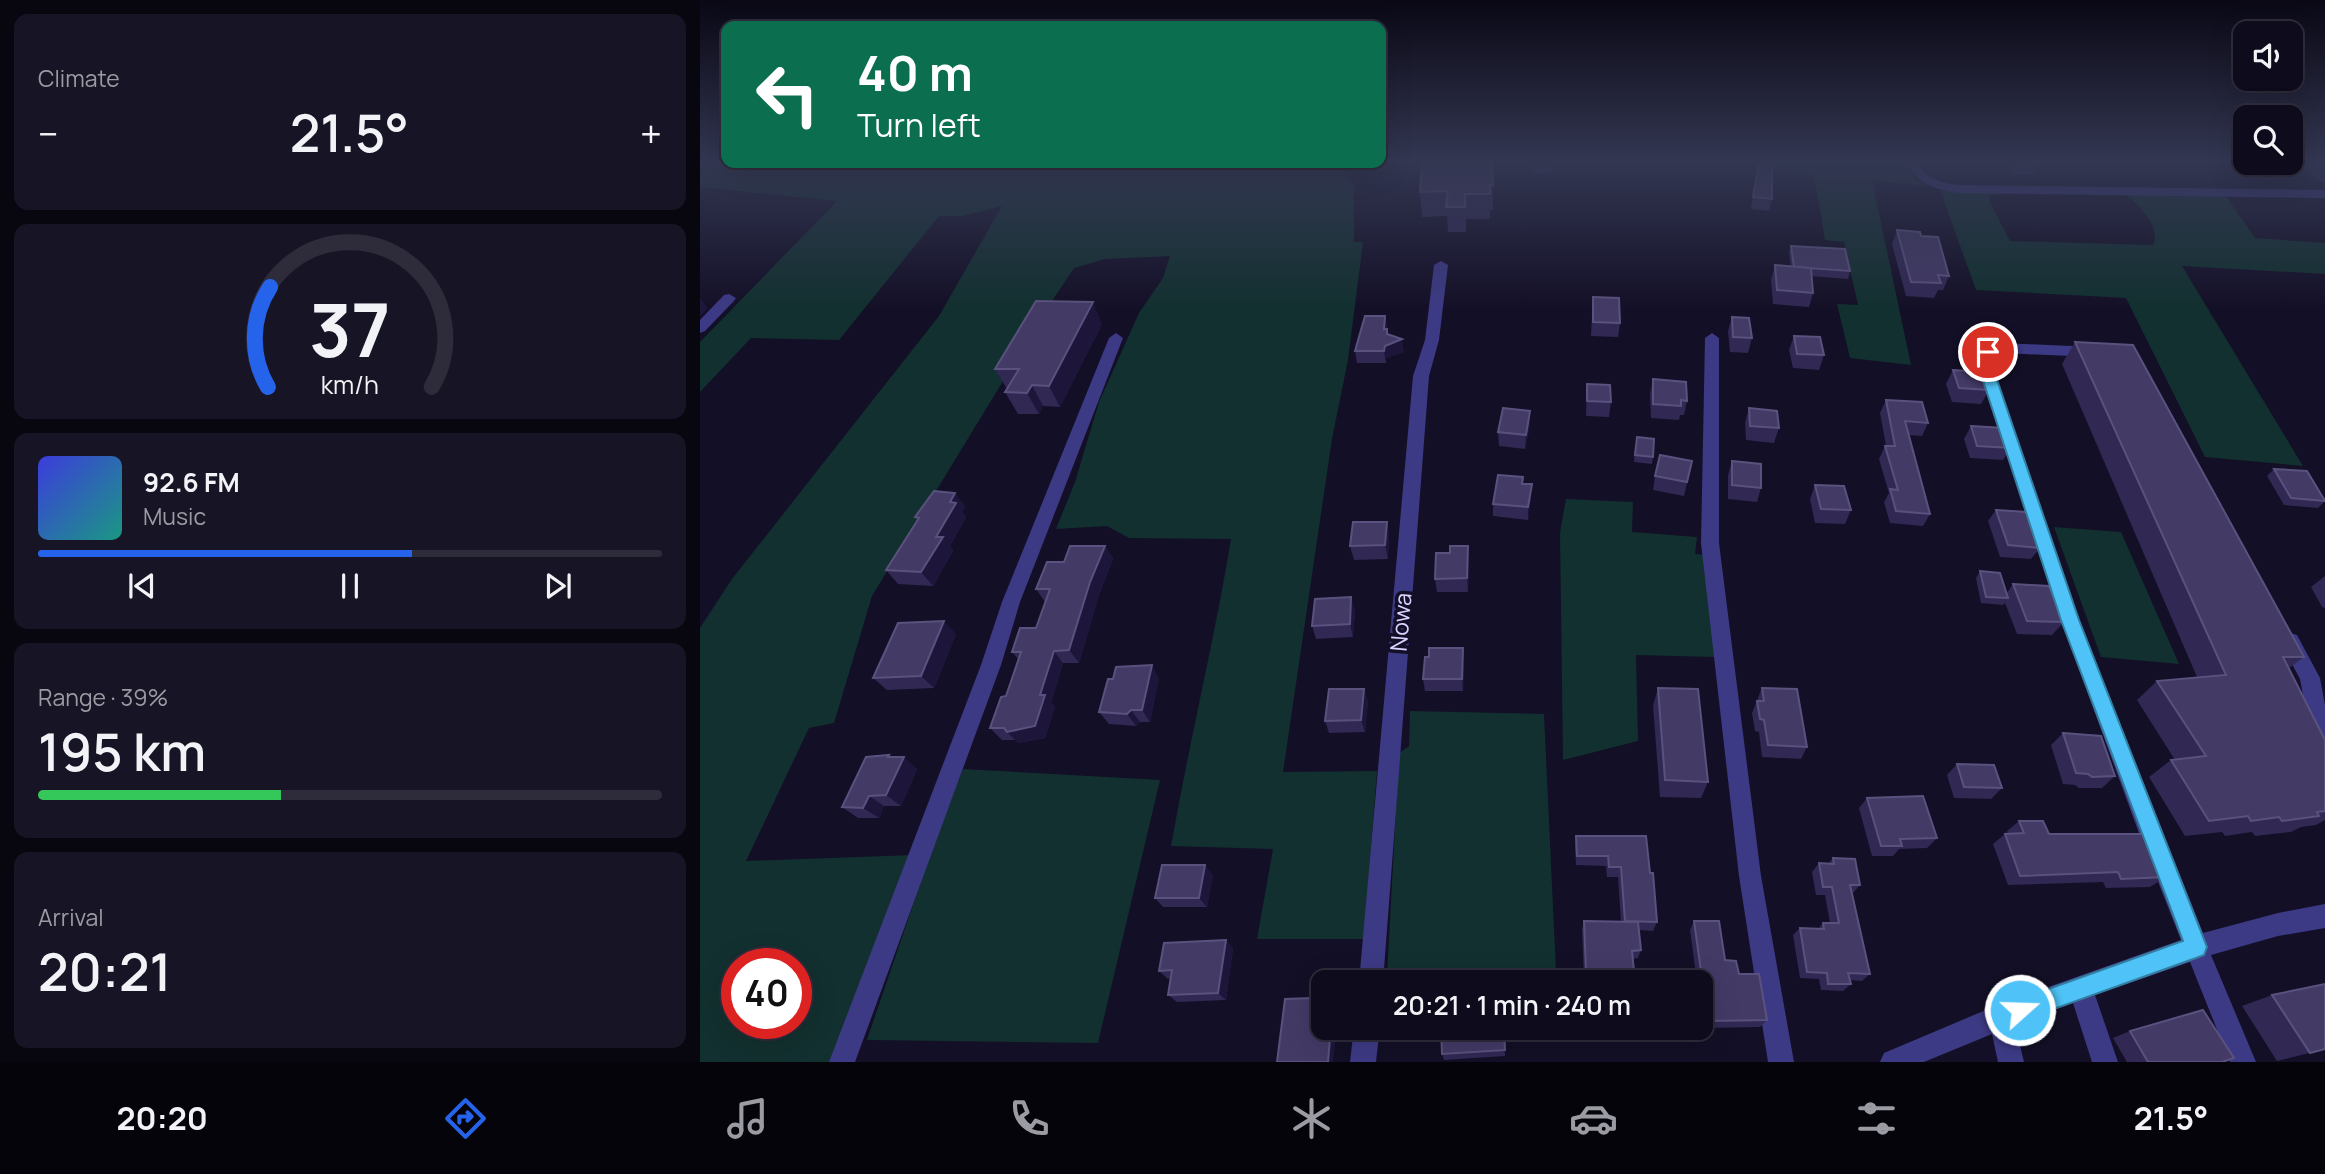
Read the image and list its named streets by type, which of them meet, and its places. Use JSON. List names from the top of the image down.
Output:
{
  "streets": {
    "street": ["Nowa"]
  },
  "page": {
    "tile": [
      "Climate",
      ["Range · 39%", "195 km"],
      ["Arrival", "20:21"]
    ],
    "turn": ["40 m", "Turn left"],
    "heat": ["−", "21.5°", "+"],
    "song": ["92.6 FM", "Music"],
    "limit": "40",
    "trip": "20:21 · 1 min · 240 m",
    "tabs": ["20:20", "21.5°"],
    "gauge": ["37", "km/h"]
  }
}
